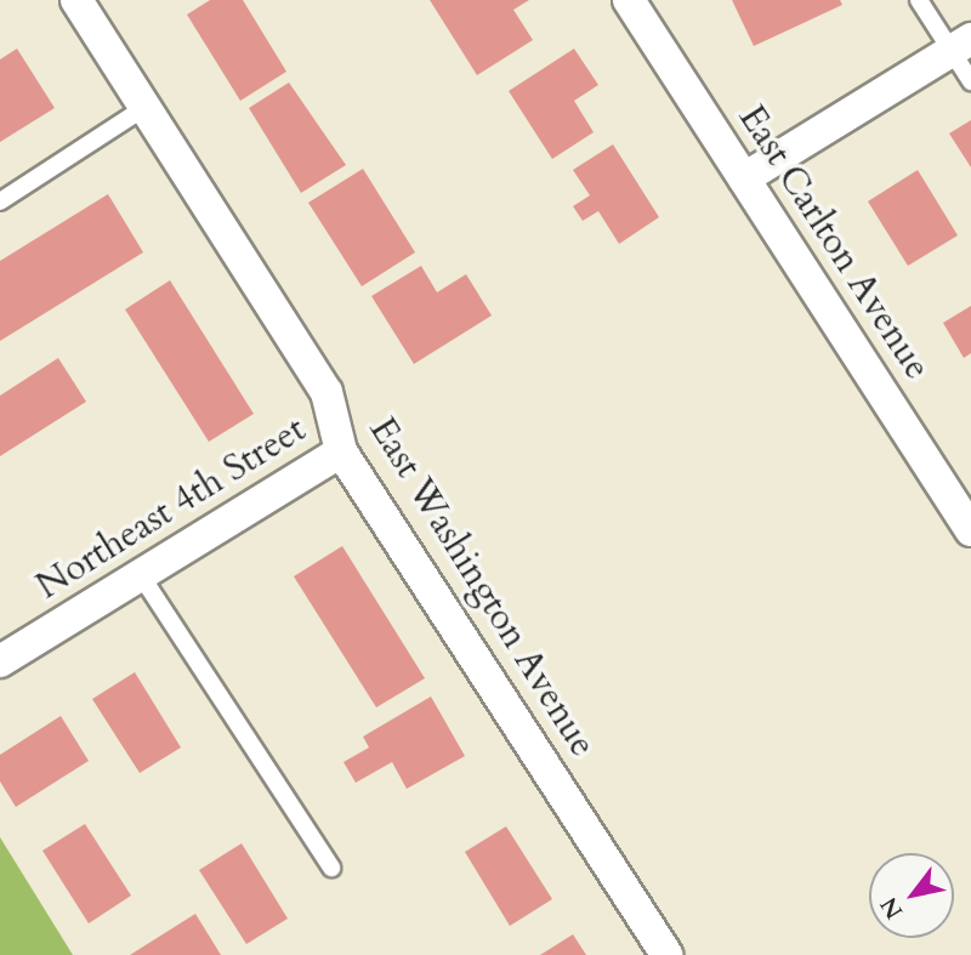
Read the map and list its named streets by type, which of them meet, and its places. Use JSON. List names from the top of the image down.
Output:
{
  "streets": {
    "street": ["East Carlton Avenue", "Northeast 4th Street", "East Washington Avenue"]
  },
  "crossings": [
    ["Northeast 4th Street", "East Washington Avenue"]
  ],
  "north": "bottom left"
}
